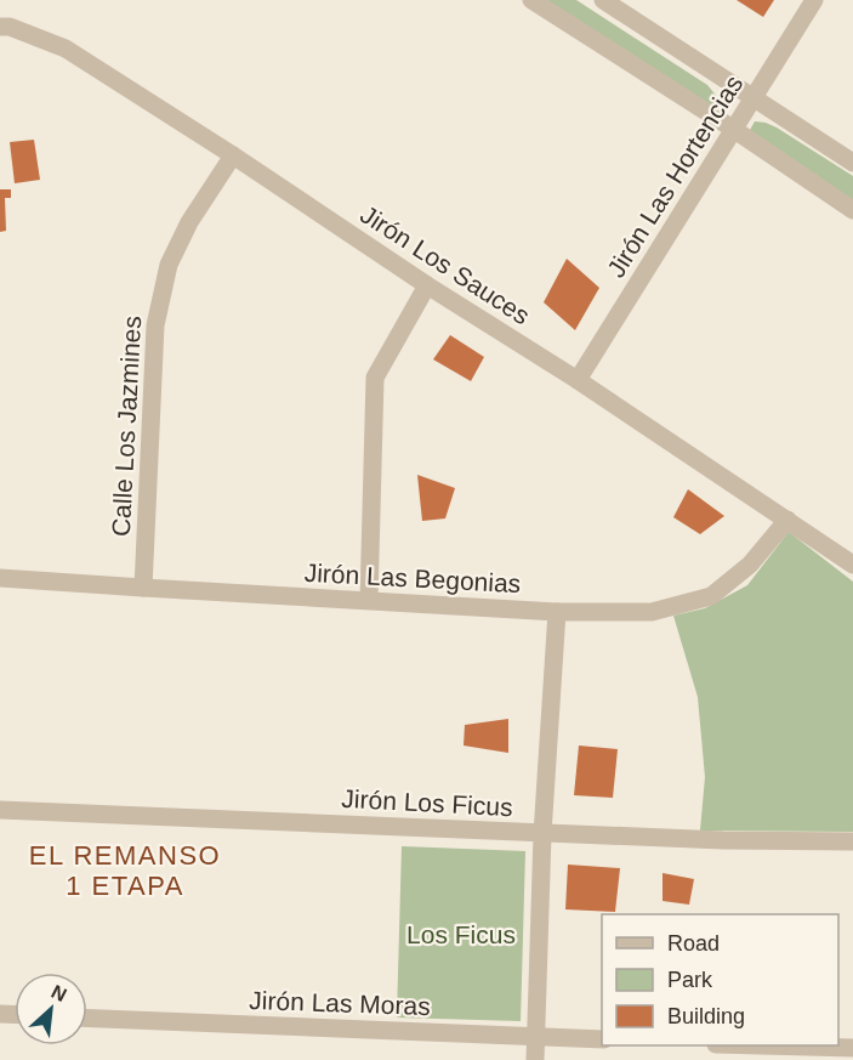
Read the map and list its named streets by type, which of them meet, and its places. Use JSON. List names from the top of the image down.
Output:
{
  "streets": {
    "street": [
      "Jirón Las Hortencias",
      "Jirón Los Sauces",
      "Calle Los Jazmines",
      "Jirón Las Begonias",
      "Jirón Los Ficus",
      "Jirón Las Moras"
    ]
  },
  "crossings": [
    ["Jirón Las Hortencias", "Jirón Los Sauces"],
    ["Jirón Los Sauces", "Calle Los Jazmines"],
    ["Jirón Los Sauces", "Jirón Las Begonias"],
    ["Calle Los Jazmines", "Jirón Las Begonias"]
  ],
  "districts": ["EL REMANSO 1 ETAPA"],
  "parks": ["Los Ficus"],
  "legend": ["Road", "Park", "Building"],
  "north": "top right"
}
